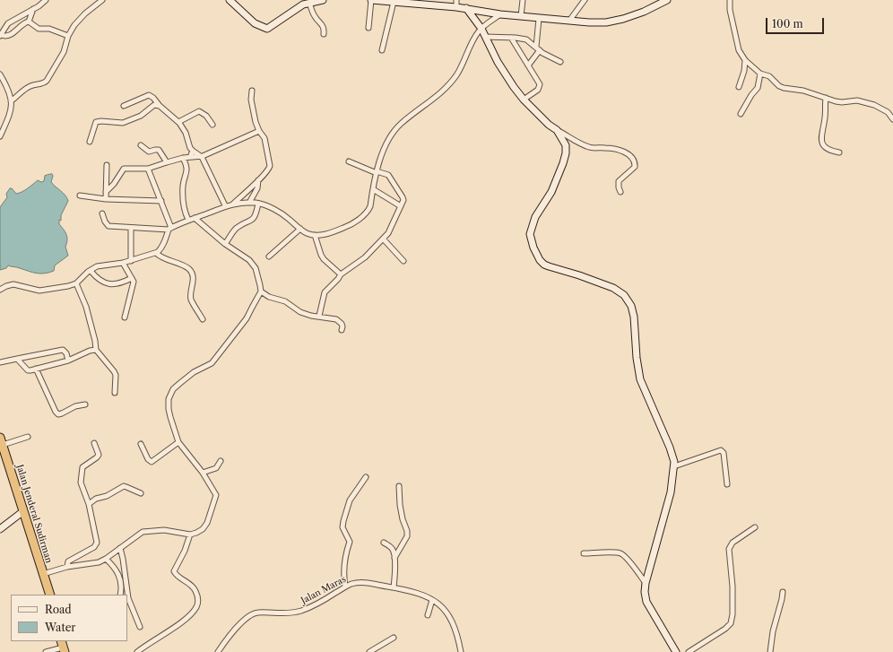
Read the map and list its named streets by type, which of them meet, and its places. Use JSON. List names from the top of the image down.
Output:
{
  "streets": {
    "highway": ["Jalan Jenderal Sudirman"],
    "street": ["Jalan Maras"]
  },
  "legend": ["Road", "Water"],
  "scale_bar": "100 m"
}
